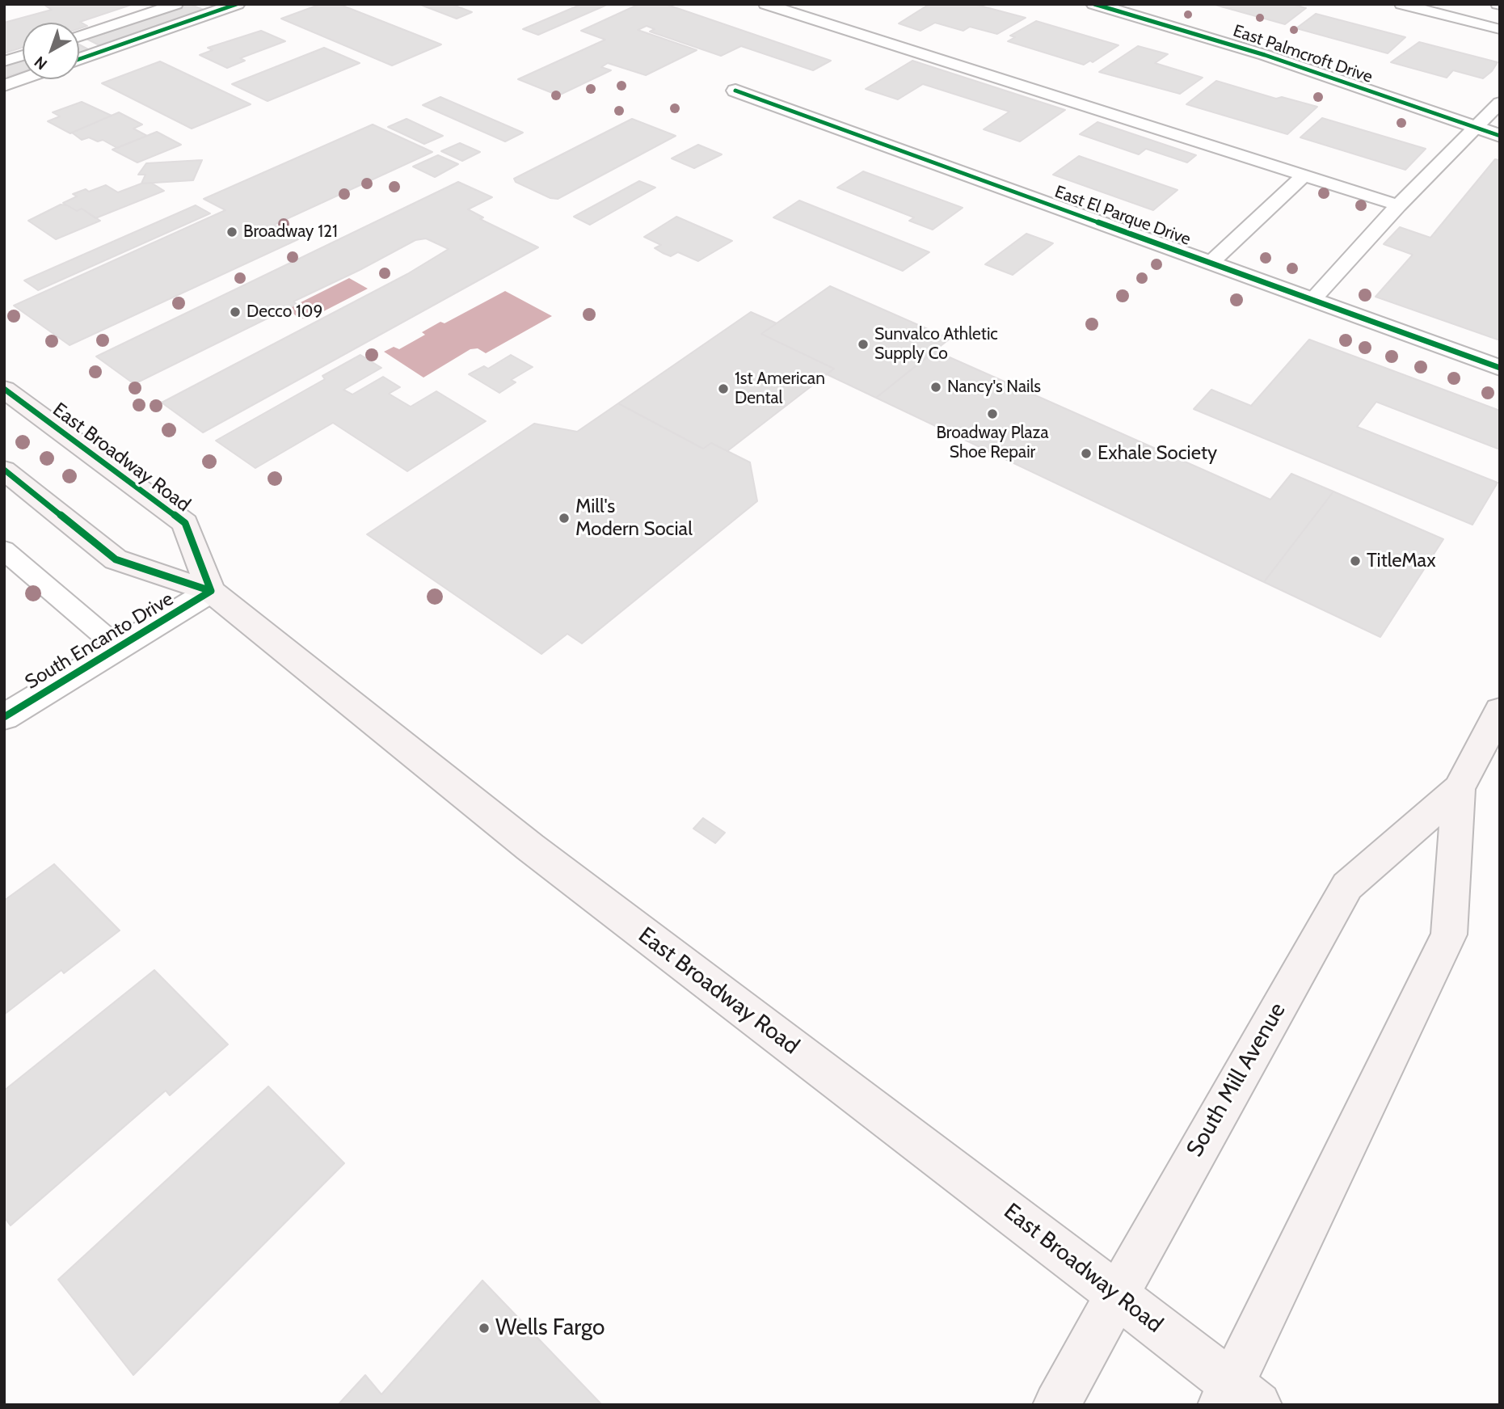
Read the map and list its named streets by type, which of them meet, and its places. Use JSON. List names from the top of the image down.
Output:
{
  "streets": {
    "main road": ["East Broadway Road", "South Mill Avenue"],
    "street": ["East Palmcroft Drive", "East El Parque Drive", "South Encanto Drive"]
  },
  "crossings": [
    ["East Broadway Road", "South Encanto Drive"],
    ["East Broadway Road", "South Mill Avenue"]
  ],
  "places": [
    "Broadway 121",
    "Decco 109",
    "Sunvalco Athletic Supply Co",
    "Nancy's Nails",
    "1st American Dental",
    "Broadway Plaza Shoe Repair",
    "Exhale Society",
    "Mill's Modern Social",
    "TitleMax",
    "Wells Fargo"
  ],
  "north": "bottom left"
}
